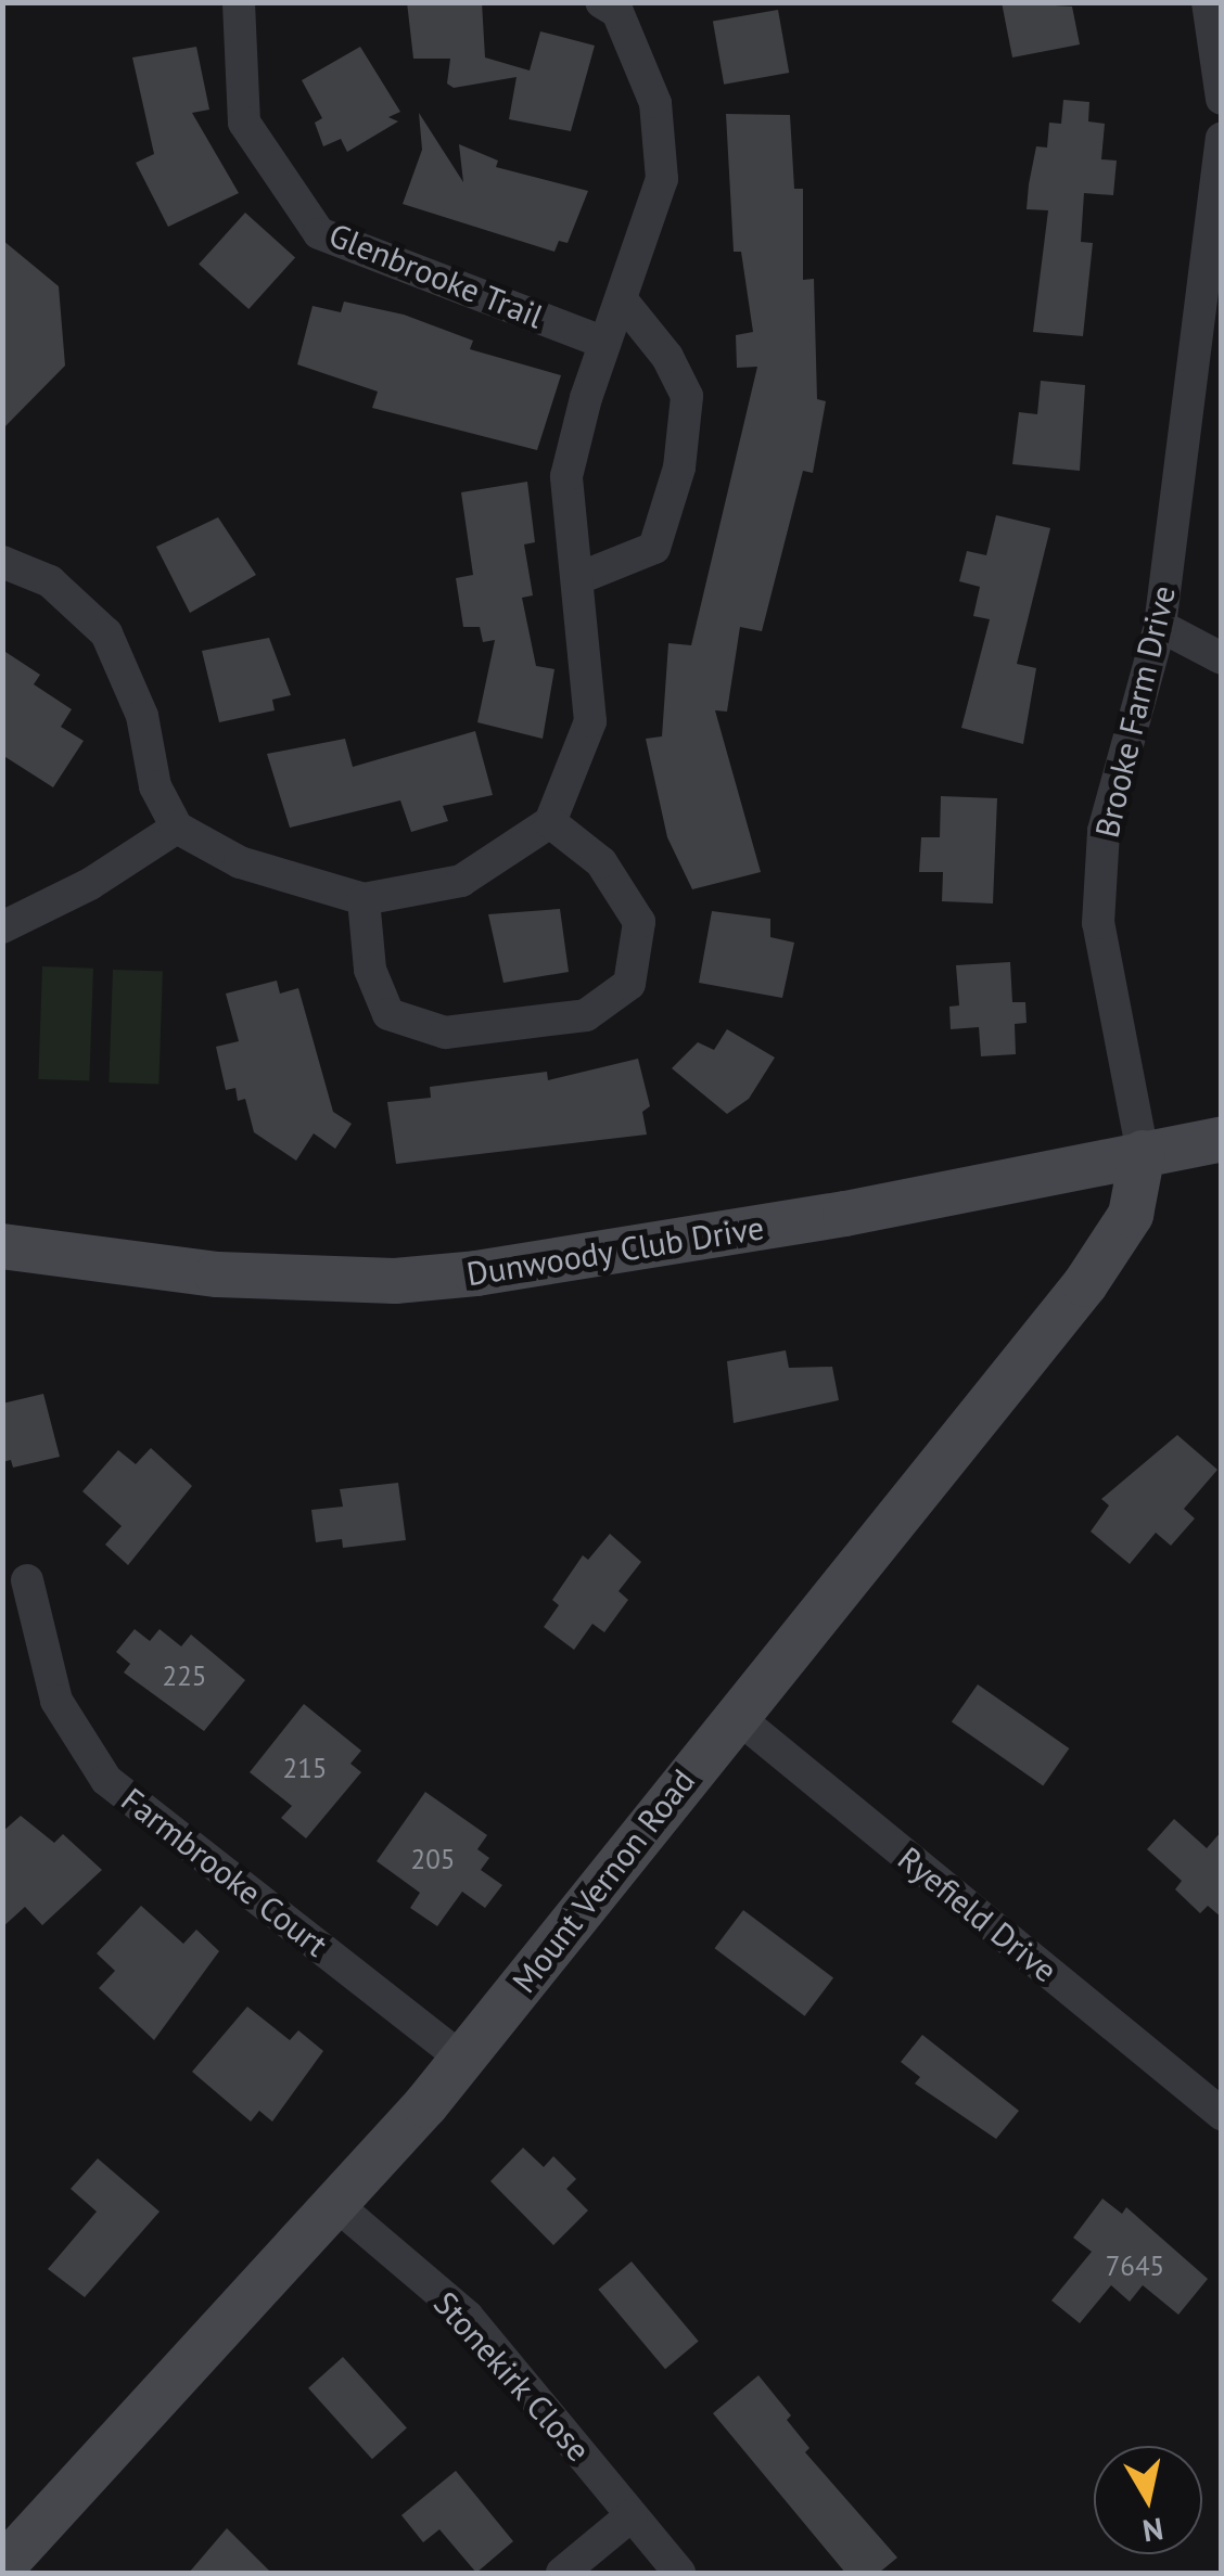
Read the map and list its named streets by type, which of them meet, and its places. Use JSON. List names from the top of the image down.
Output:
{
  "streets": {
    "main road": ["Dunwoody Club Drive", "Mount Vernon Road"],
    "street": [
      "Glenbrooke Trail",
      "Brooke Farm Drive",
      "Farmbrooke Court",
      "Ryefield Drive",
      "Stonekirk Close"
    ]
  },
  "crossings": [
    ["Brooke Farm Drive", "Dunwoody Club Drive"],
    ["Brooke Farm Drive", "Mount Vernon Road"],
    ["Dunwoody Club Drive", "Mount Vernon Road"],
    ["Farmbrooke Court", "Mount Vernon Road"],
    ["Mount Vernon Road", "Ryefield Drive"],
    ["Mount Vernon Road", "Stonekirk Close"]
  ],
  "house_numbers": [
    "225",
    "215",
    "205",
    "7645"
  ],
  "north": "bottom"
}
